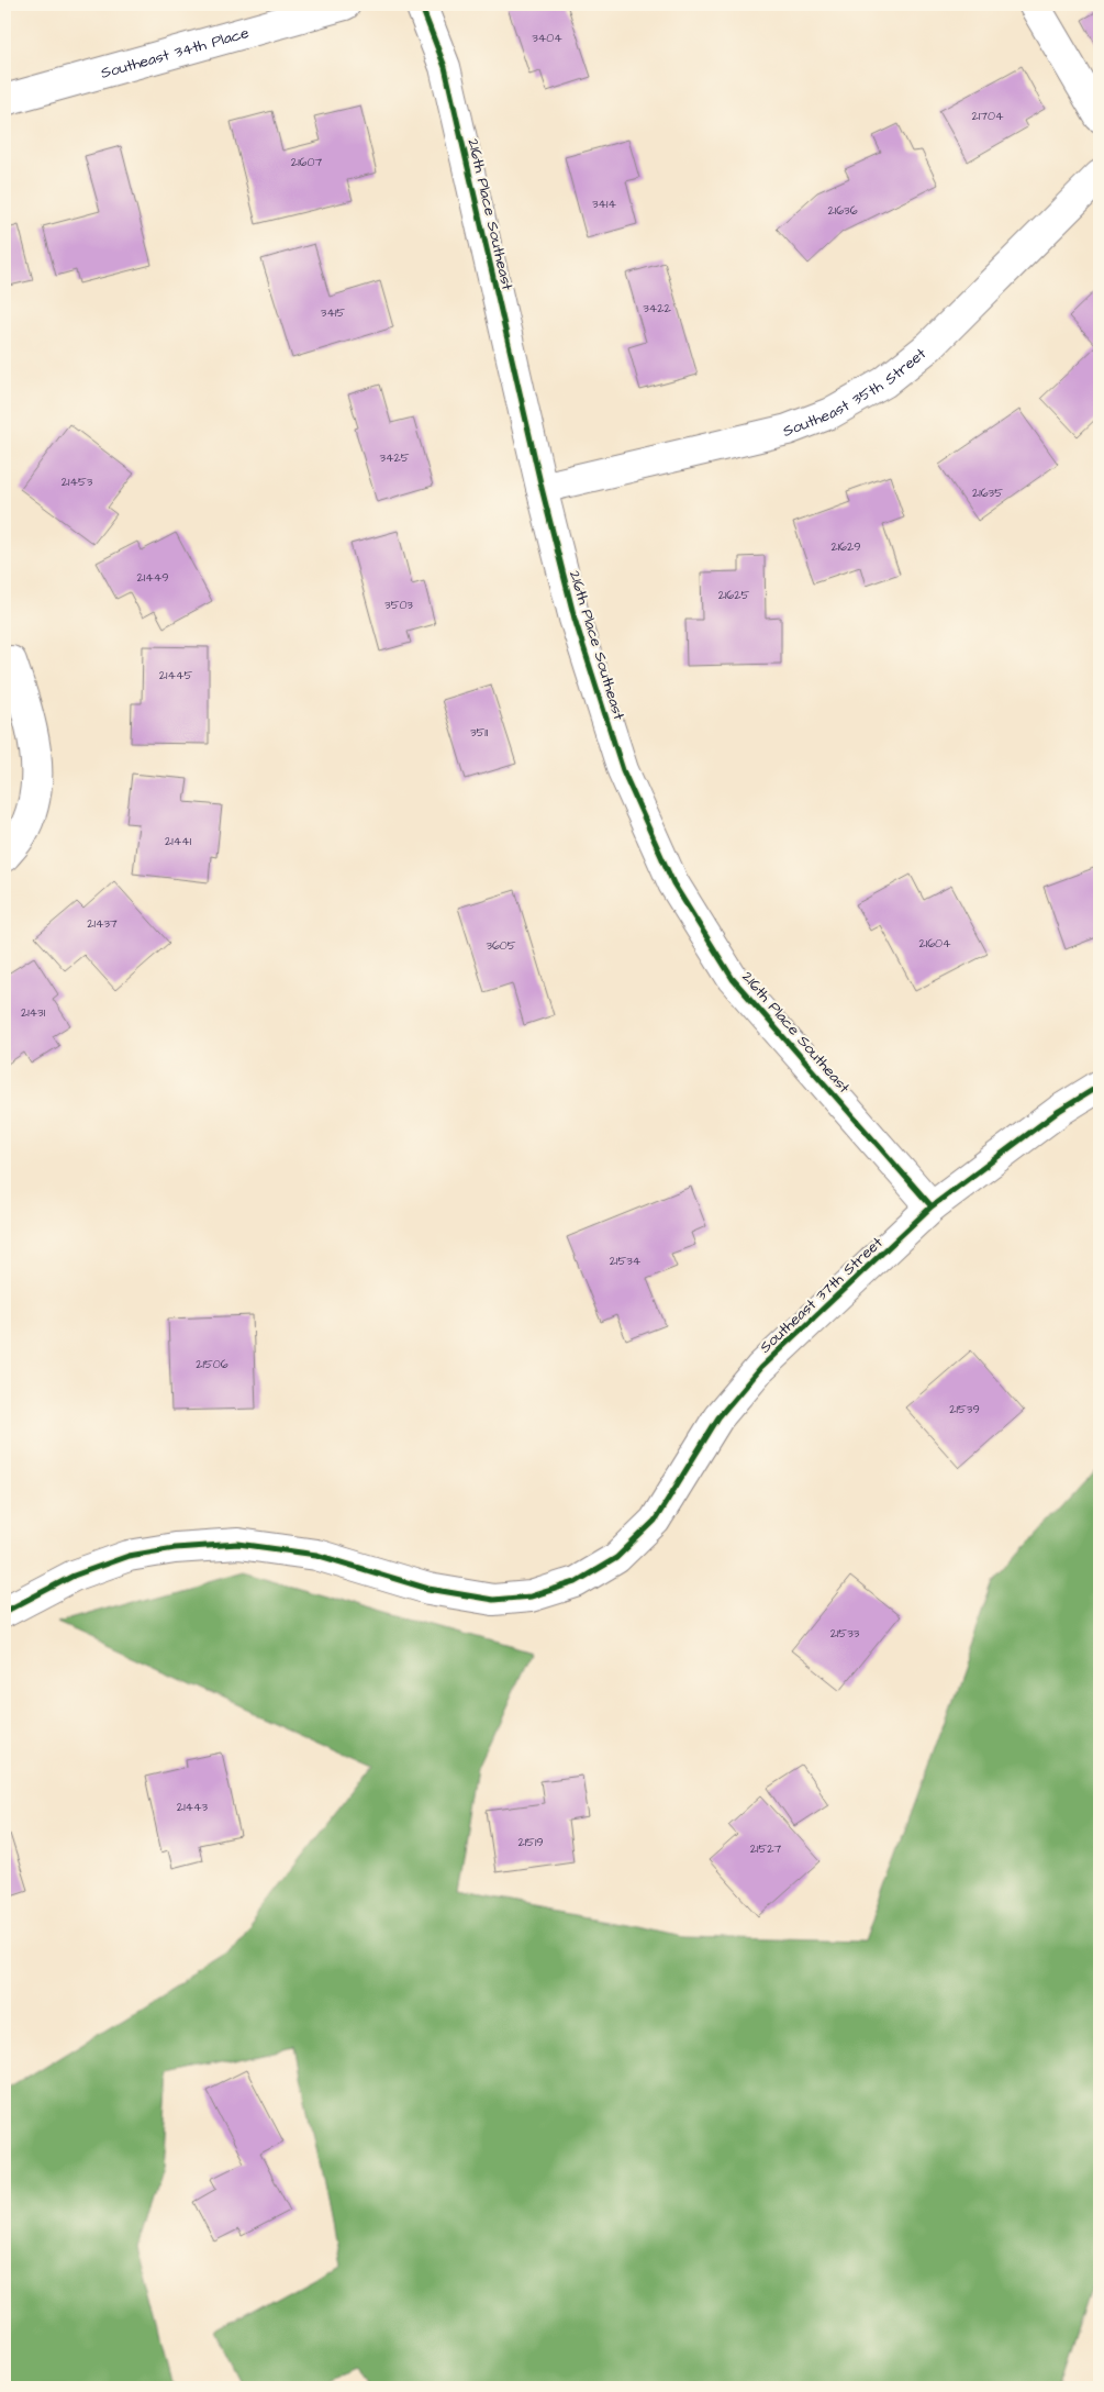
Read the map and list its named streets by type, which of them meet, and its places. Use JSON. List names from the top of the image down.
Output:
{
  "streets": {
    "street": [
      "Southeast 34th Place",
      "216th Place Southeast",
      "Southeast 35th Street",
      "Southeast 37th Street"
    ]
  },
  "crossings": [
    ["216th Place Southeast", "Southeast 35th Street"],
    ["216th Place Southeast", "Southeast 37th Street"]
  ],
  "house_numbers": [
    "3404",
    "21704",
    "21607",
    "3414",
    "21636",
    "3422",
    "3415",
    "3425",
    "21453",
    "21635",
    "21629",
    "21449",
    "21625",
    "3503",
    "21445",
    "3511",
    "21441",
    "21437",
    "21604",
    "3605",
    "21431",
    "21534",
    "21506",
    "21539",
    "21533",
    "21443",
    "21519",
    "21527"
  ]
}
